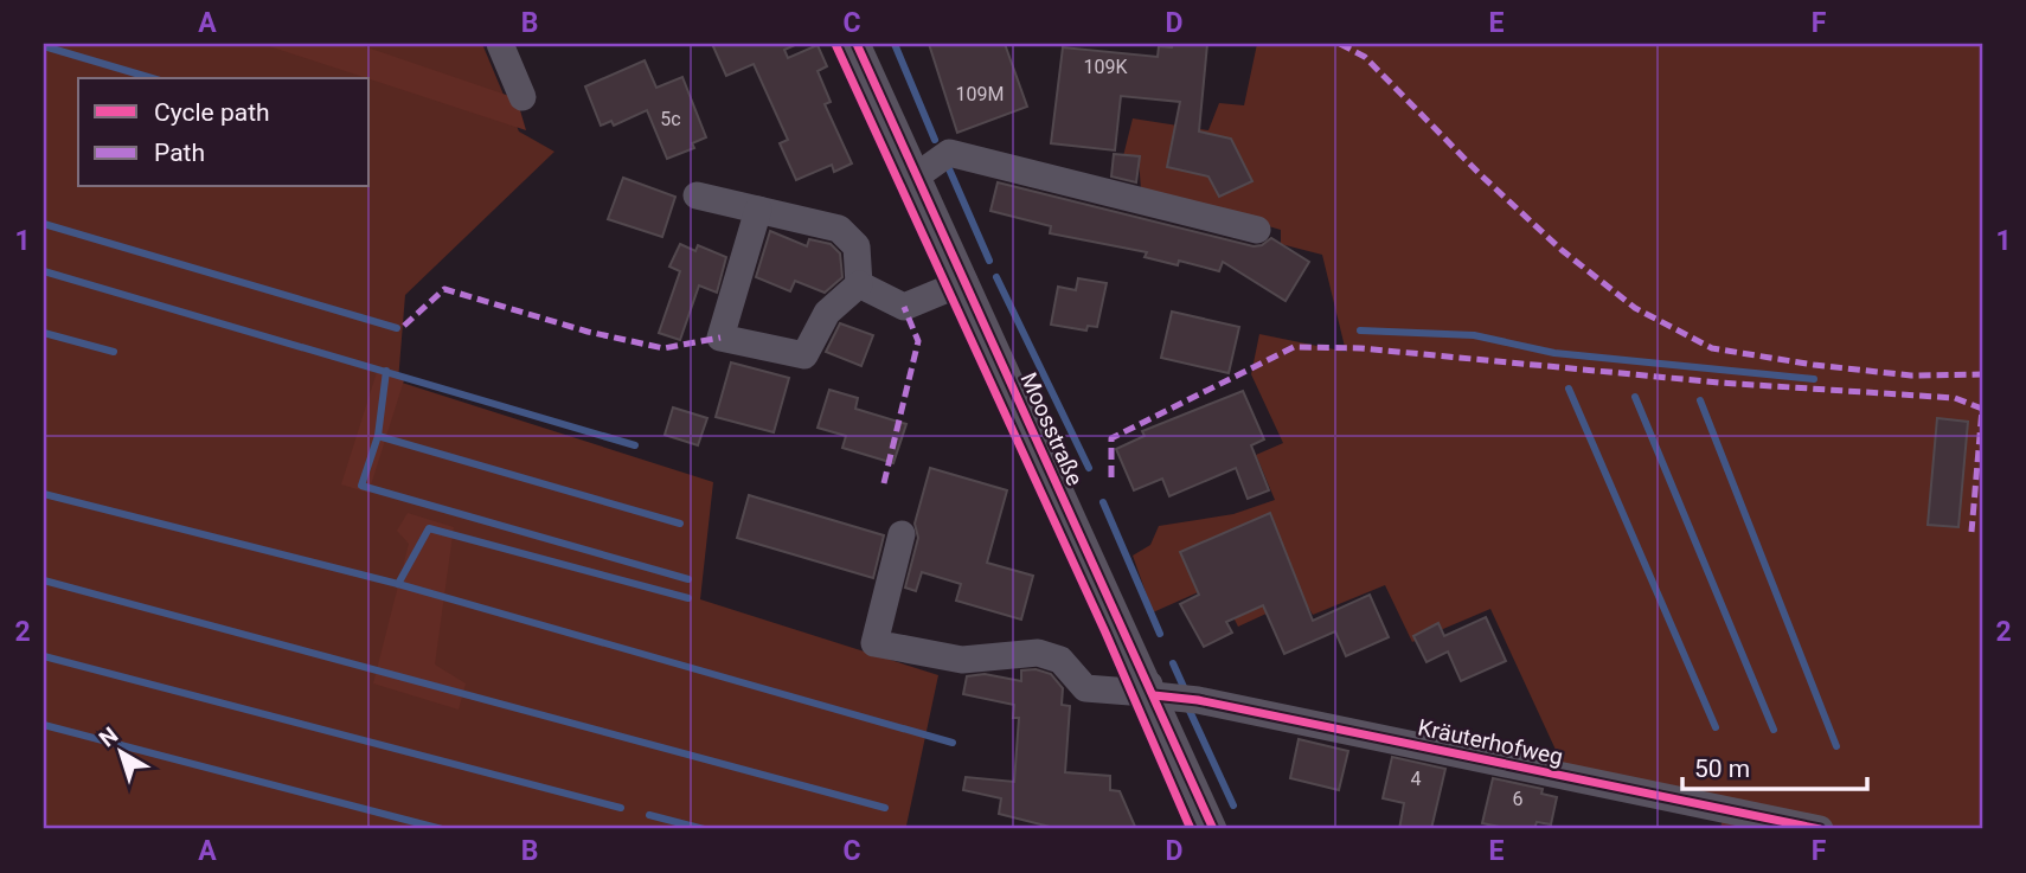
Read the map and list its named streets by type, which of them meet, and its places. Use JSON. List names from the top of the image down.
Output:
{
  "streets": {
    "street": ["Moosstraße", "Kräuterhofweg"]
  },
  "crossings": [
    ["Moosstraße", "Kräuterhofweg"]
  ],
  "house_numbers": [
    "109K",
    "109M",
    "5c",
    "4",
    "6"
  ],
  "legend": ["Cycle path", "Path"],
  "scale_bar": "50 m",
  "north": "top left",
  "grid": {
    "columns": [
      "A",
      "B",
      "C",
      "D",
      "E",
      "F"
    ],
    "rows": ["1", "2"]
  }
}
